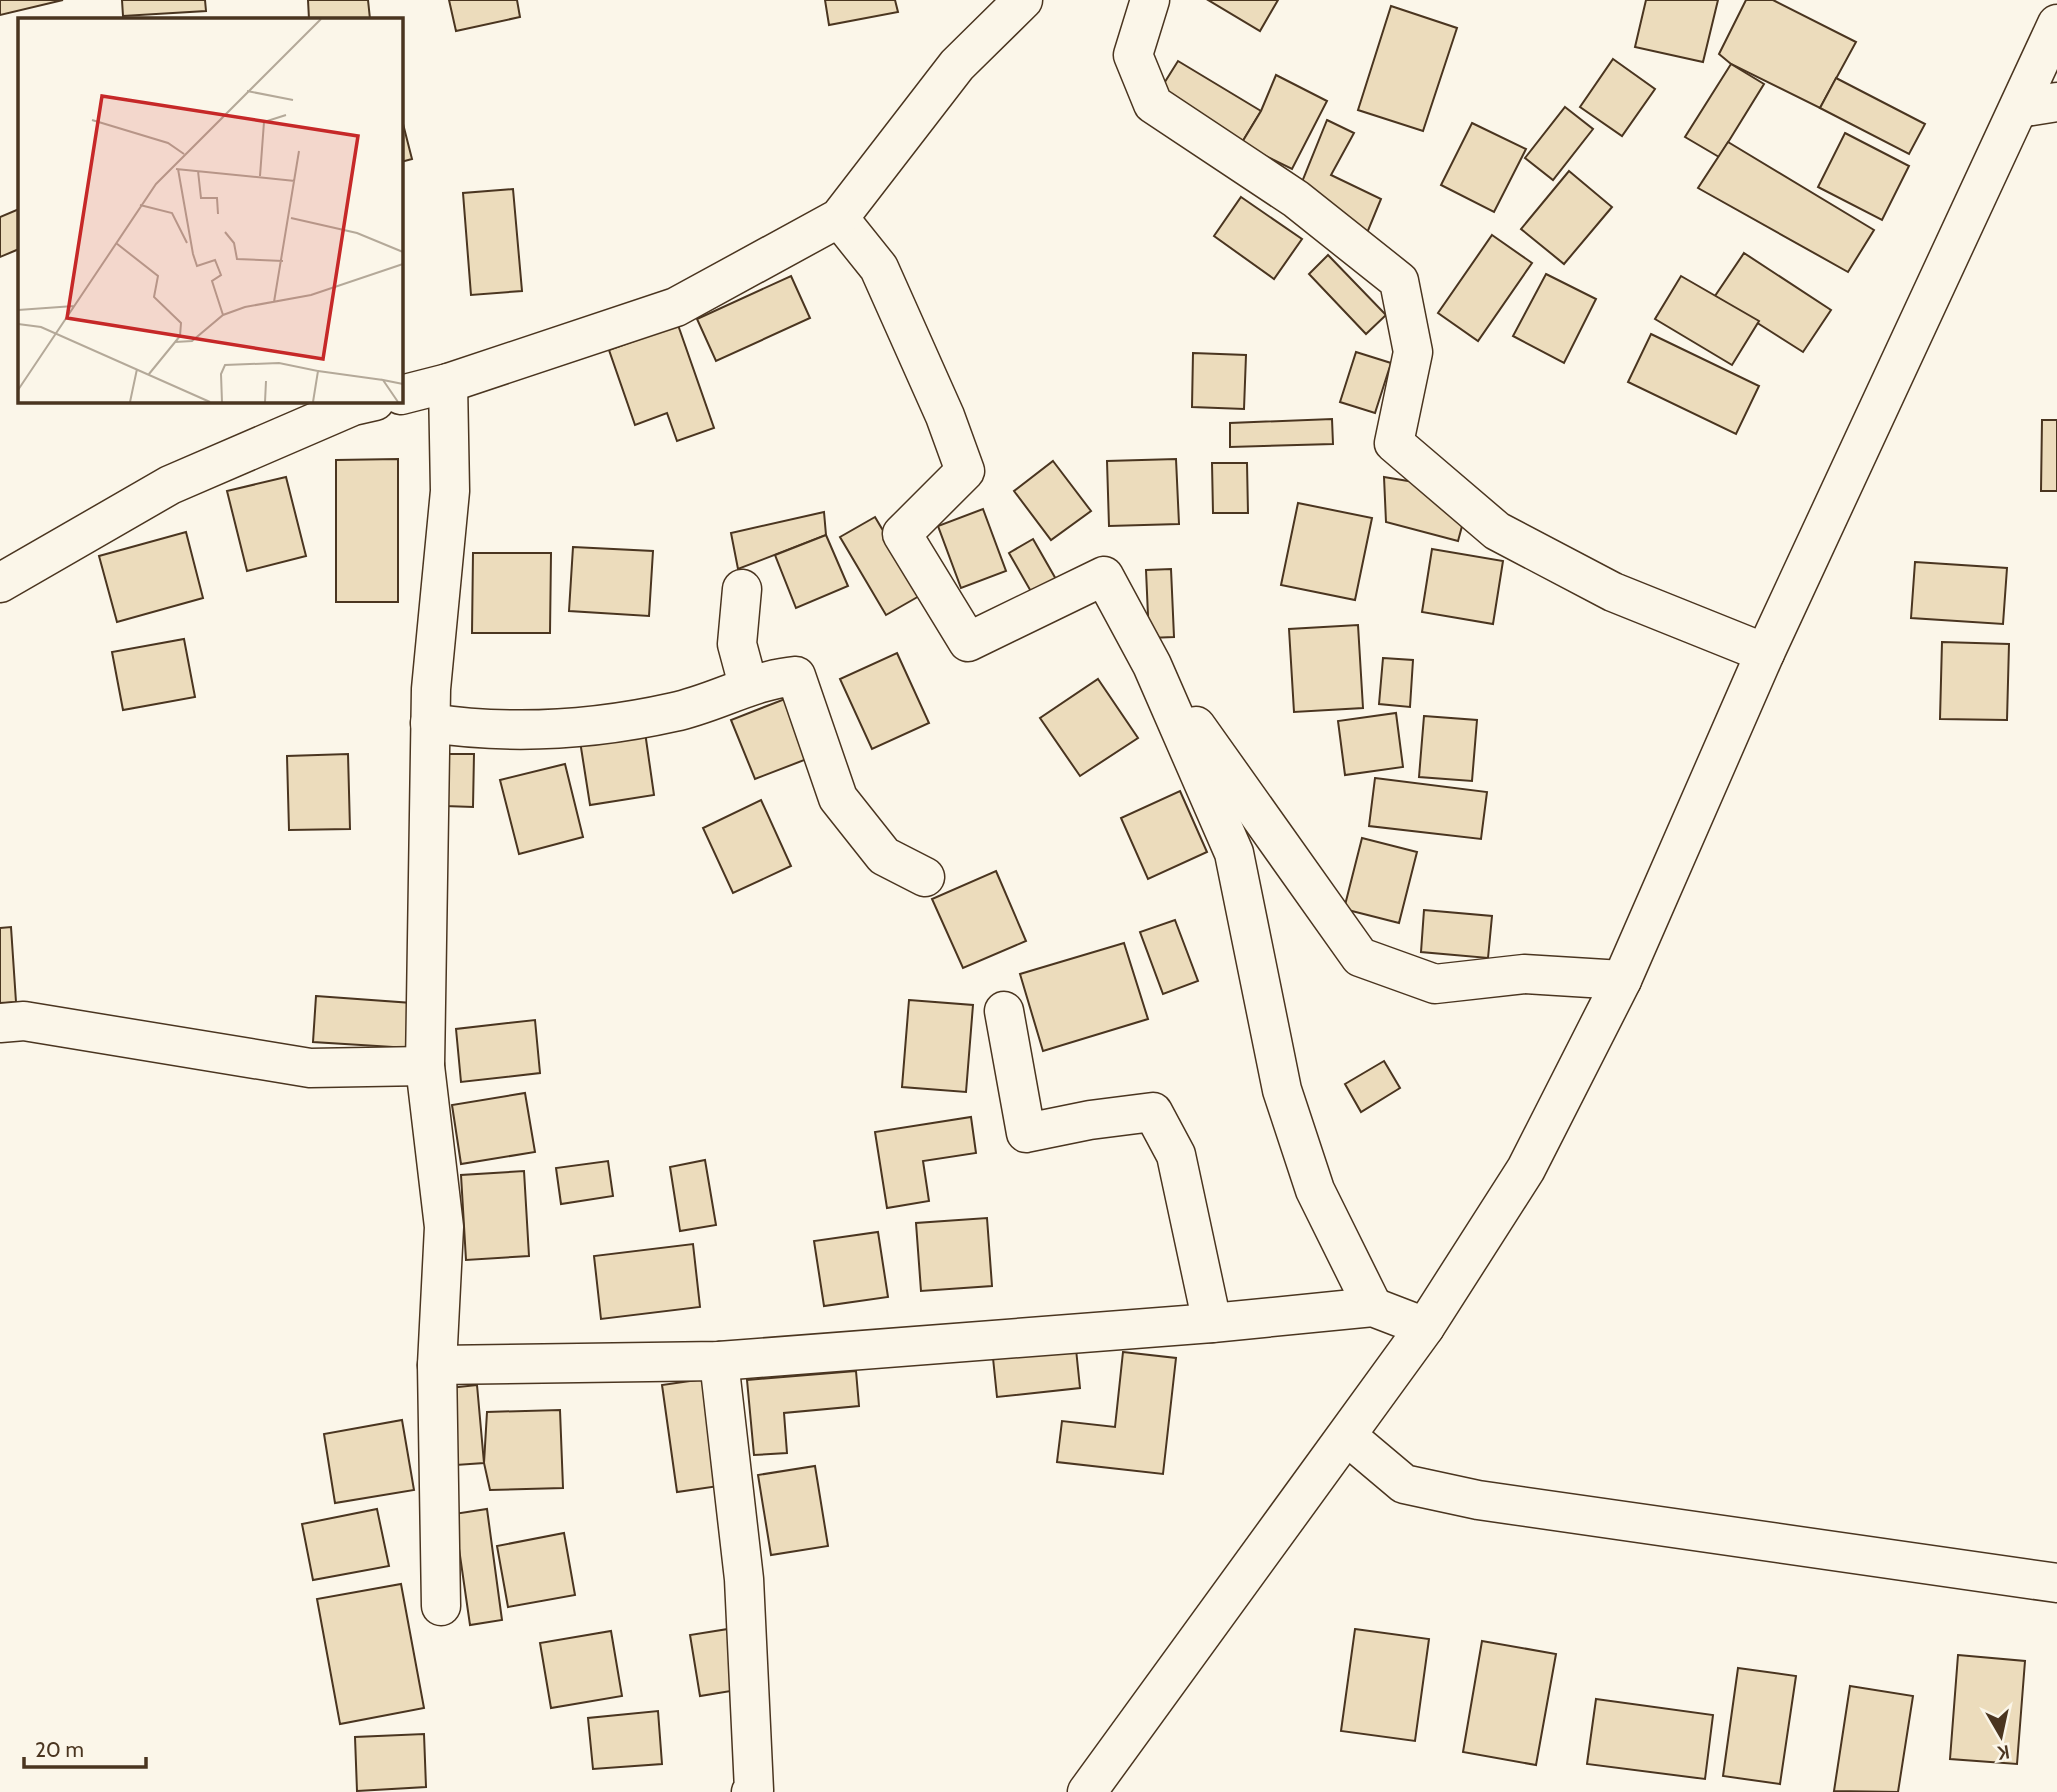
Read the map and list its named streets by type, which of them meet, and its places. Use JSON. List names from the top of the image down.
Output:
{
  "scale_bar": "20 m",
  "north": "bottom"
}
